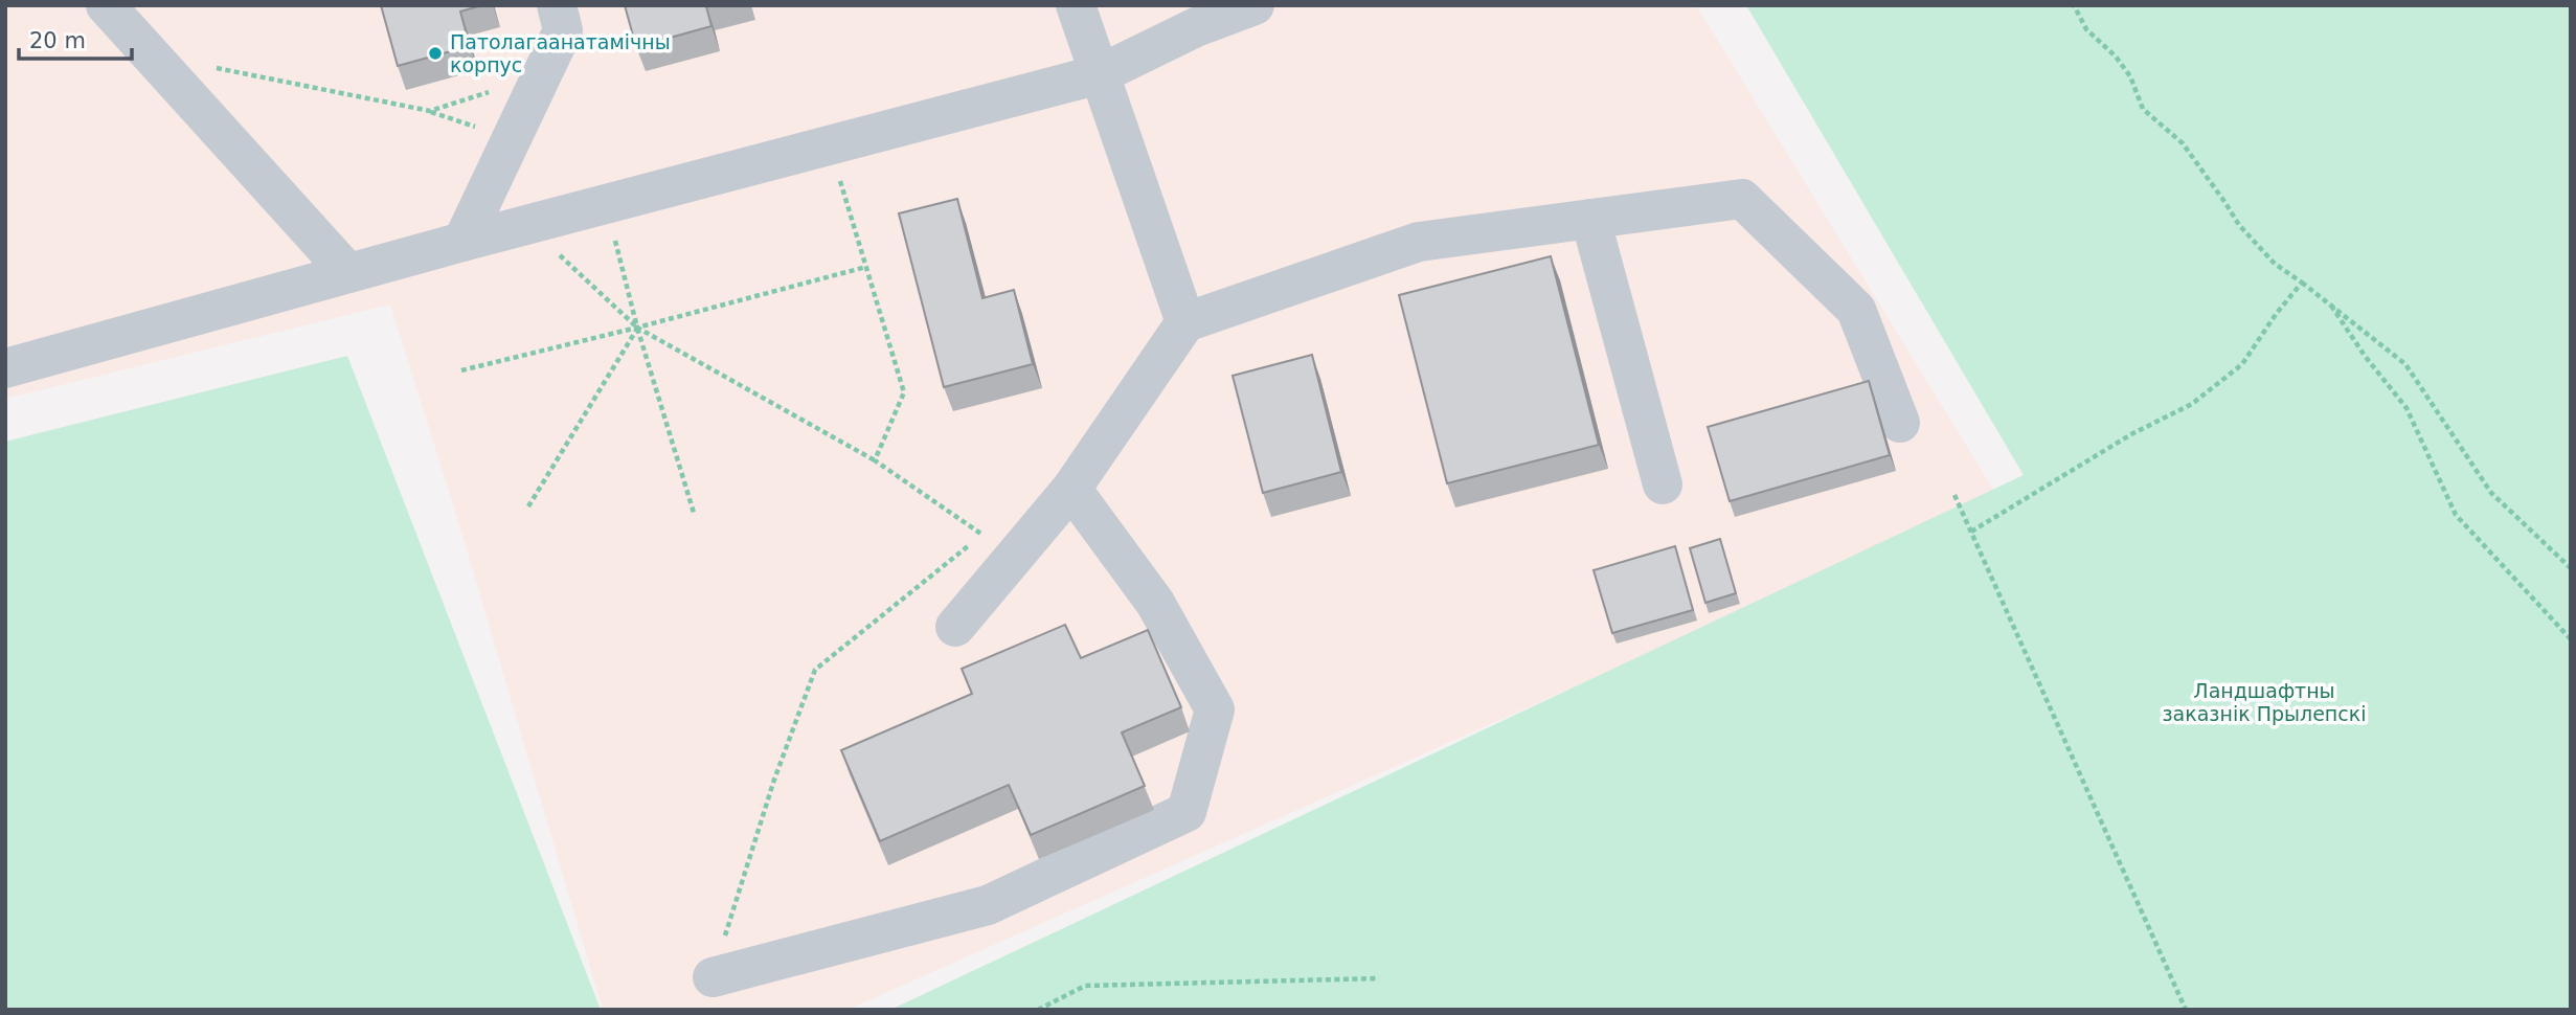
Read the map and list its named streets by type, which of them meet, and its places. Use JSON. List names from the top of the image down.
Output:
{
  "parks": ["Ландшафтны заказнік Прылепскі"],
  "places": ["Патолагаанатамічны корпус"],
  "scale_bar": "20 m"
}
